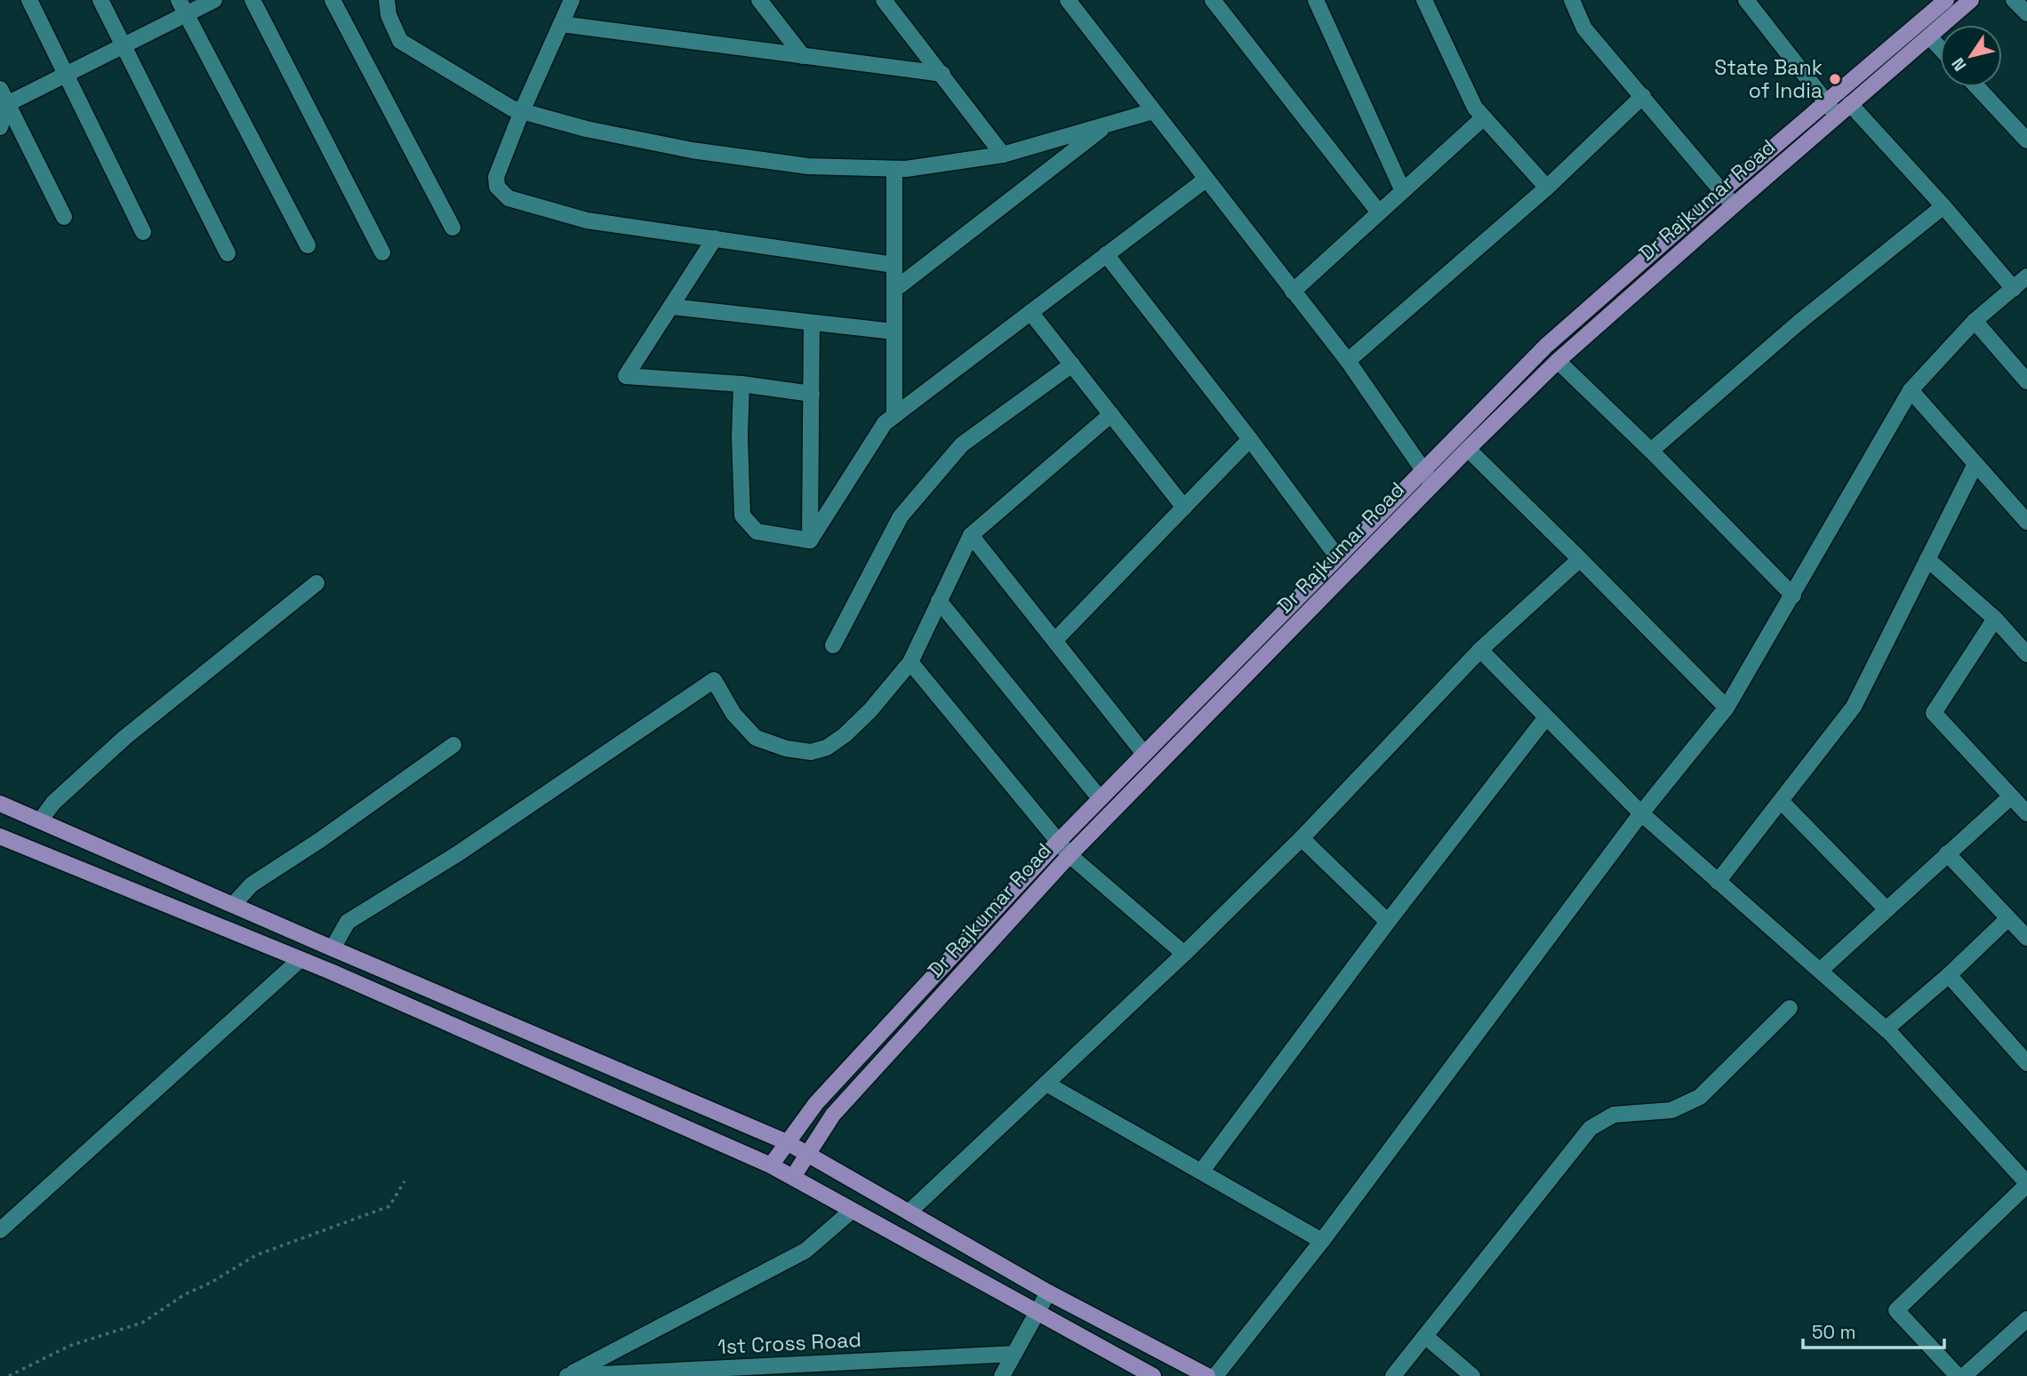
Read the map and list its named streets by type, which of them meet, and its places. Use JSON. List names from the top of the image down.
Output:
{
  "streets": {
    "main road": ["Dr Rajkumar Road"],
    "street": ["1st Cross Road"]
  },
  "places": ["State Bank of India"],
  "scale_bar": "50 m",
  "north": "bottom left"
}
